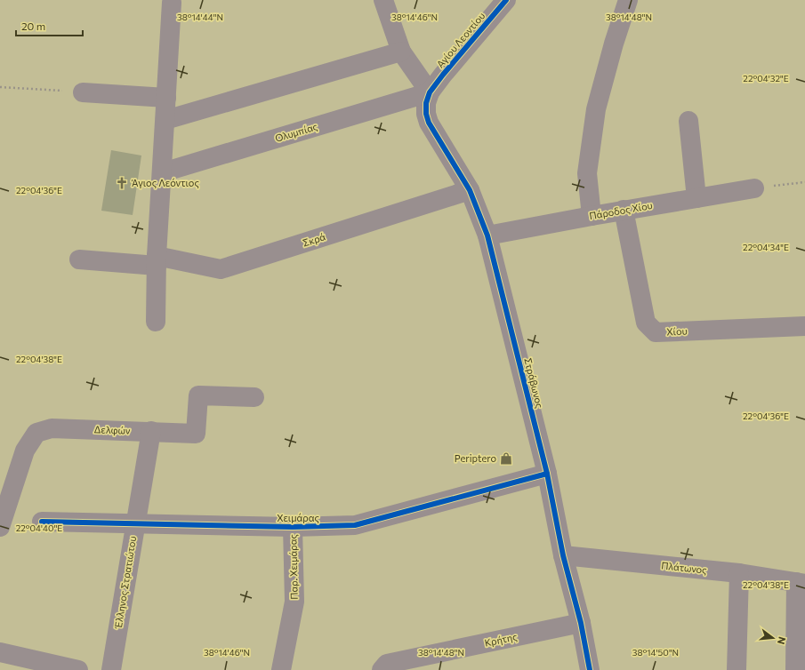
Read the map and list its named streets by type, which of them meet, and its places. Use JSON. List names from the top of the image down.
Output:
{
  "streets": {
    "street": [
      "Αγίου Λεοντίου",
      "Ολυμπίας",
      "Πάροδος Χίου",
      "Σκρά",
      "Χίου",
      "Στράβωνος",
      "Δελφών",
      "Χειμάρας",
      "Παρ. Χειμάρας",
      "Πλάτωνος",
      "Έλληνος Στρατιώτου",
      "Κρήτης"
    ]
  },
  "crossings": [
    ["Αγίου Λεοντίου", "Ολυμπίας"],
    ["Αγίου Λεοντίου", "Στράβωνος"],
    ["Ολυμπίας", "Στράβωνος"],
    ["Πάροδος Χίου", "Χίου"],
    ["Πάροδος Χίου", "Στράβωνος"],
    ["Σκρά", "Στράβωνος"],
    ["Στράβωνος", "Χειμάρας"],
    ["Στράβωνος", "Πλάτωνος"],
    ["Στράβωνος", "Κρήτης"],
    ["Δελφών", "Έλληνος Στρατιώτου"],
    ["Χειμάρας", "Παρ. Χειμάρας"],
    ["Χειμάρας", "Έλληνος Στρατιώτου"]
  ],
  "places": {
    "church": ["Άγιος Λεόντιος"],
    "shop": ["Periptero"]
  },
  "scale_bar": "20 m",
  "north": "right",
  "coordinates": [
    "38°14'44\"N",
    "38°14'46\"N",
    "38°14'48\"N",
    "22°04'32\"E",
    "22°04'36\"E",
    "22°04'34\"E",
    "22°04'38\"E",
    "22°04'40\"E",
    "38°14'50\"N"
  ]
}
